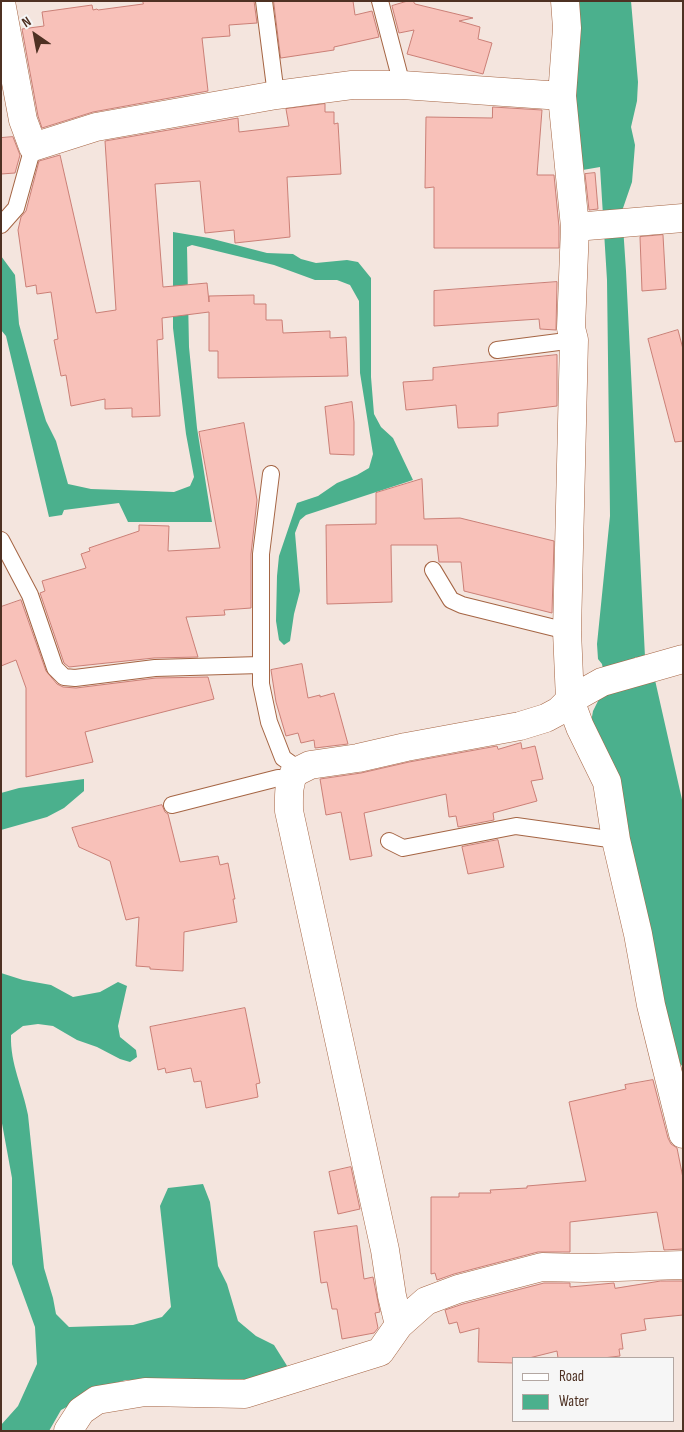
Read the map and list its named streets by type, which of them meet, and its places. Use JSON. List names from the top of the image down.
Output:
{
  "legend": ["Road", "Water"],
  "north": "top left"
}
